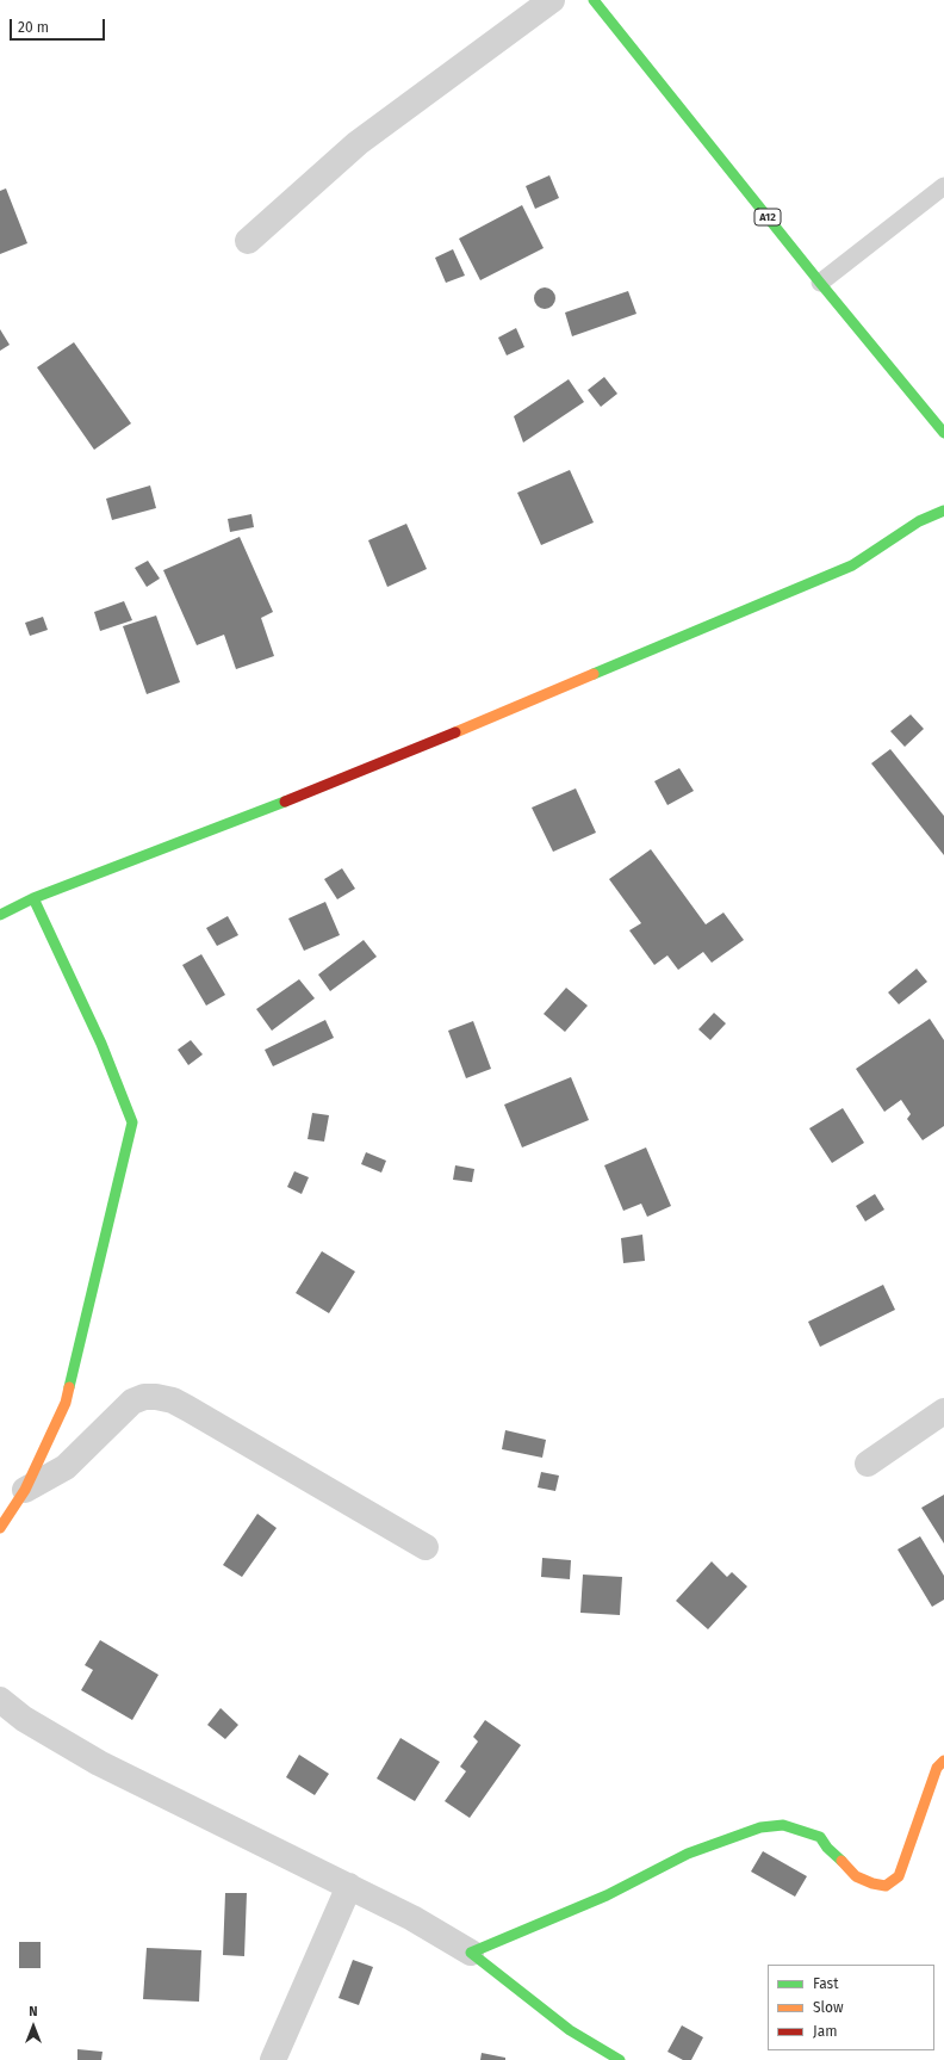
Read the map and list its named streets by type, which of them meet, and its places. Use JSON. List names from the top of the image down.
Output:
{
  "streets": {
    "street": ["A12"]
  },
  "legend": ["Fast", "Slow", "Jam"],
  "scale_bar": "20 m",
  "north": "top"
}
